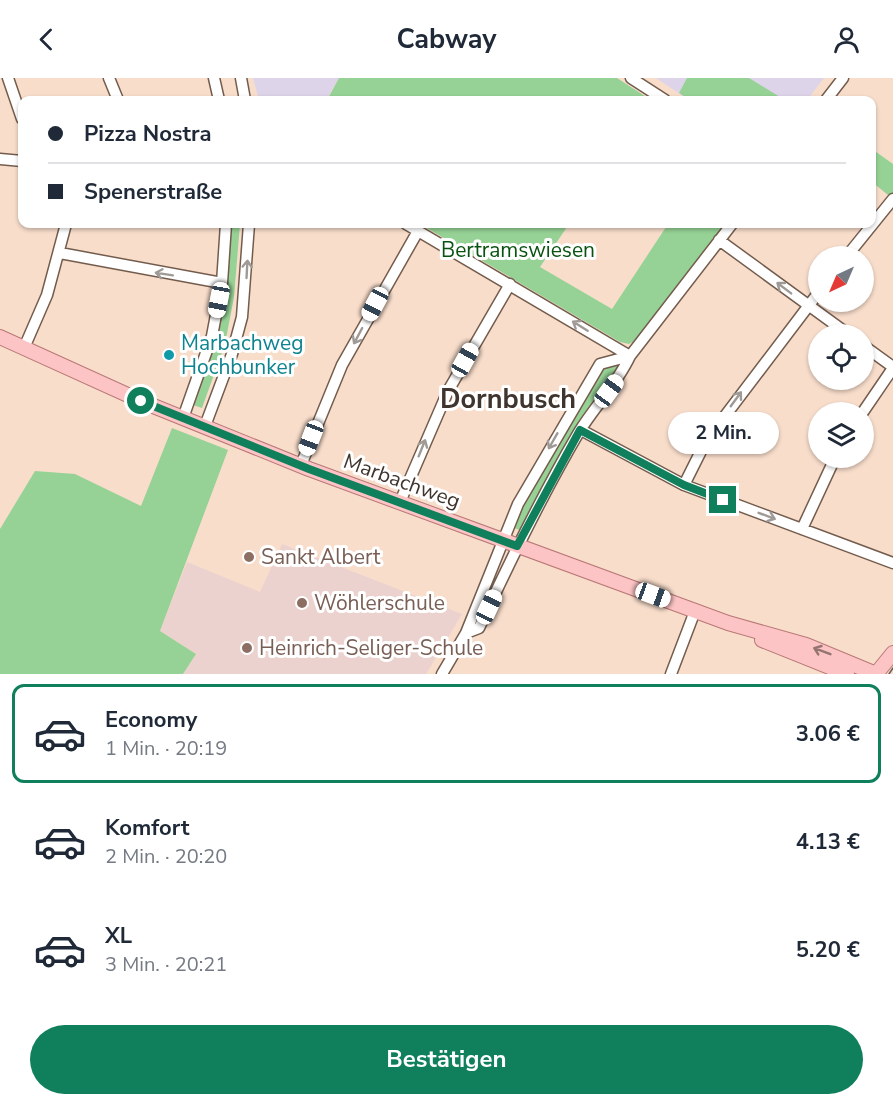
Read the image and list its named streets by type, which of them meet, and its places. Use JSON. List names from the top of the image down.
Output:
{
  "streets": {
    "main road": ["Marbachweg"]
  },
  "districts": ["Dornbusch"],
  "parks": ["Bertramswiesen"],
  "places": [
    "Marbachweg Hochbunker",
    "Sankt Albert",
    "Wöhlerschule",
    "Heinrich-Seliger-Schule"
  ],
  "north": "bottom left",
  "page": {
    "header": "Cabway",
    "banner": ["Pizza Nostra", "Spenerstraße"],
    "bubble": "2 Min.",
    "list": [
      {
        "name": "Economy",
        "note": "1 Min. · 20:19",
        "value": "3.06 €"
      },
      {
        "name": "Komfort",
        "note": "2 Min. · 20:20",
        "value": "4.13 €"
      },
      {
        "name": "XL",
        "note": "3 Min. · 20:21",
        "value": "5.20 €"
      }
    ],
    "buttons": "Bestätigen"
  }
}
